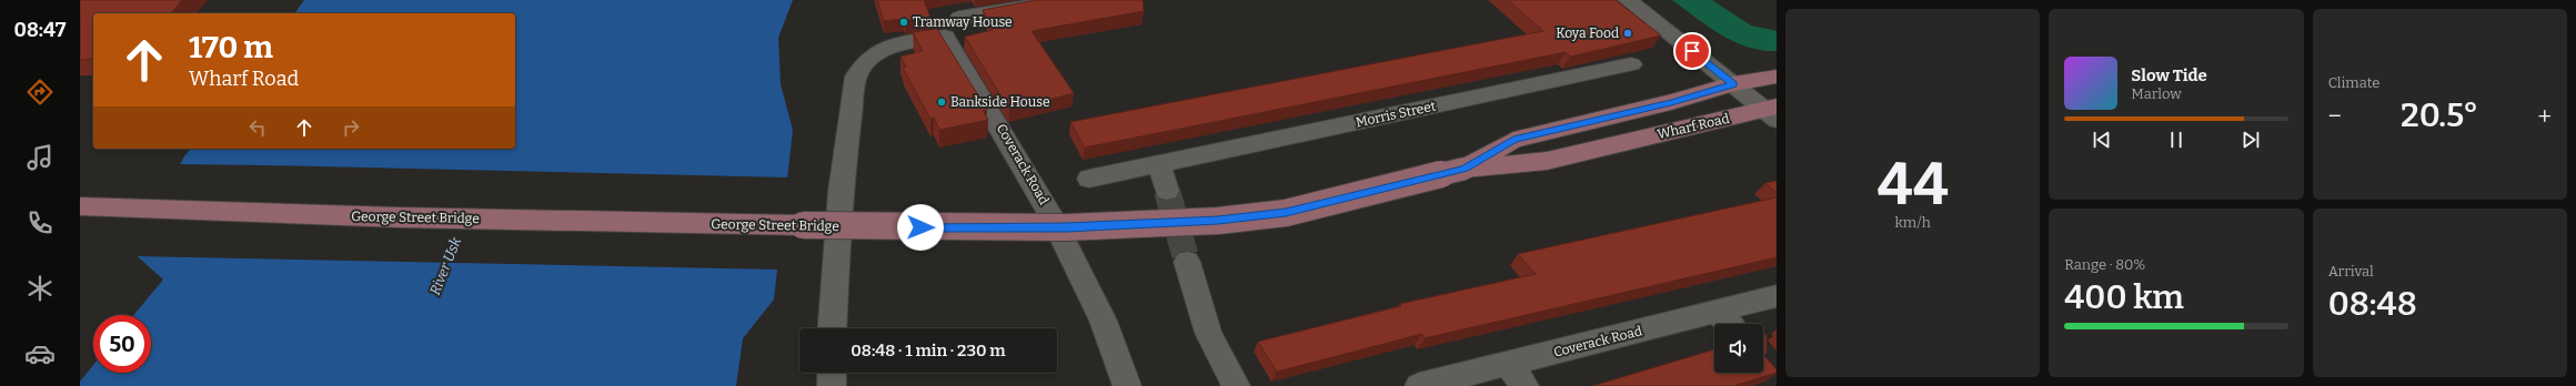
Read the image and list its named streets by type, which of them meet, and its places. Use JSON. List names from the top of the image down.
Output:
{
  "streets": {
    "main road": ["Wharf Road", "George Street Bridge"],
    "street": ["Morris Street", "Coverack Road"]
  },
  "crossings": [
    ["Wharf Road", "George Street Bridge"]
  ],
  "water": ["River Usk"],
  "places": ["Tramway House", "Koya Food", "Bankside House"],
  "page": {
    "tabs": "08:47",
    "tile": [
      ["44", "km/h"],
      "Climate",
      ["Range · 80%", "400 km"],
      ["Arrival", "08:48"]
    ],
    "turn": ["170 m", "Wharf Road"],
    "song": ["Slow Tide", "Marlow"],
    "heat": ["−", "20.5°", "+"],
    "limit": "50",
    "trip": "08:48 · 1 min · 230 m"
  }
}
